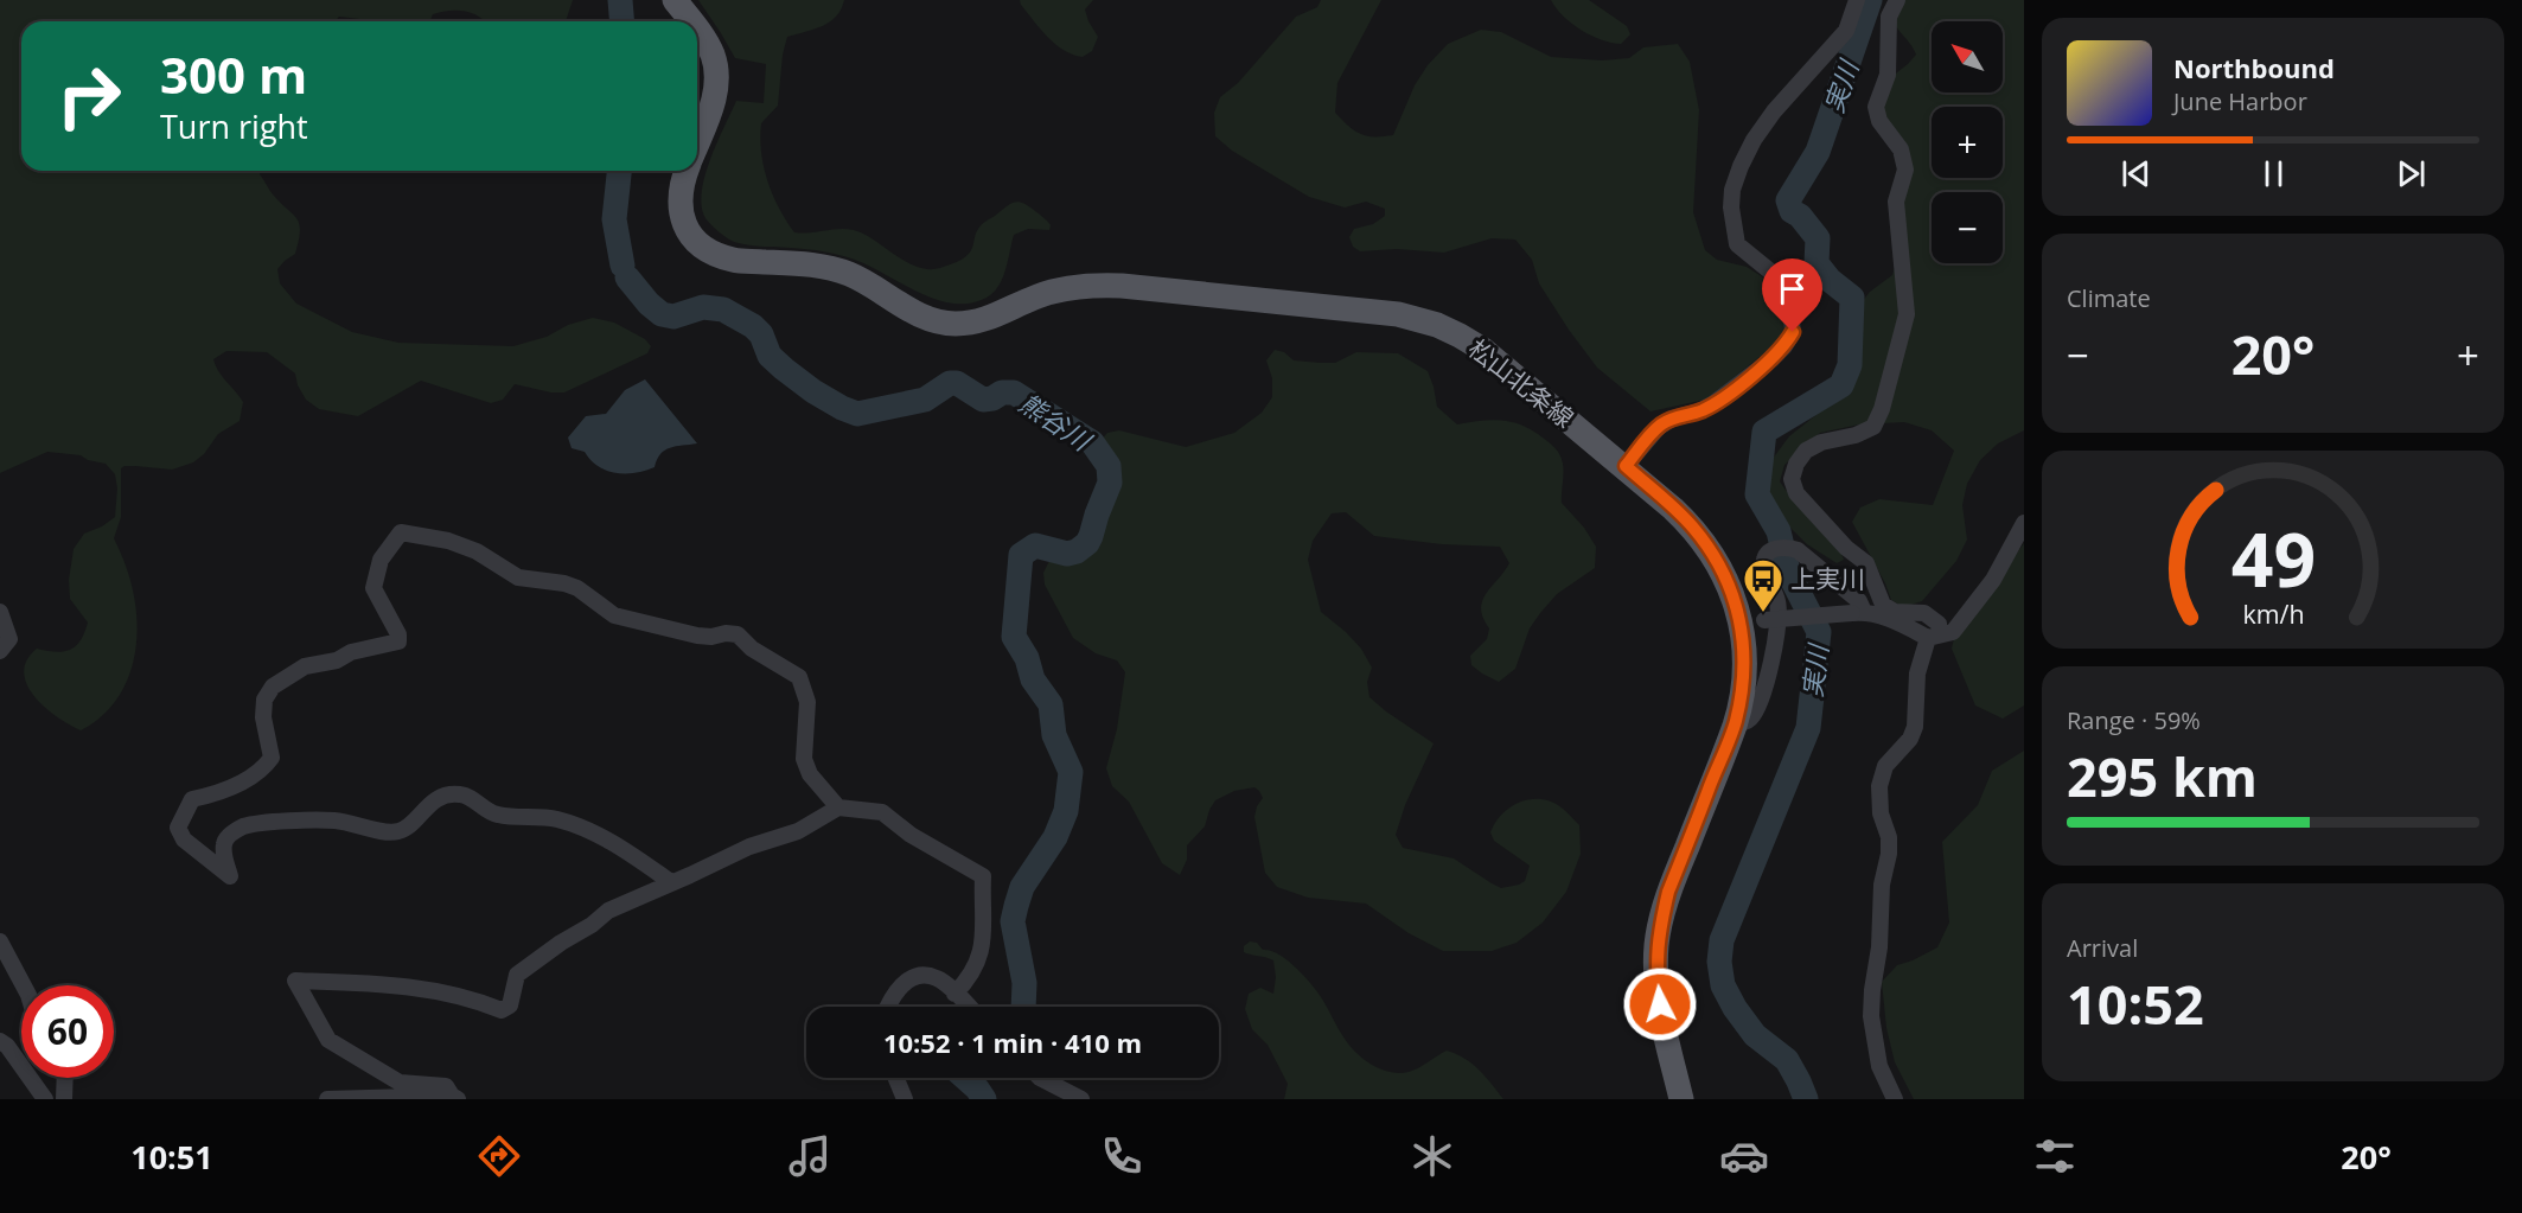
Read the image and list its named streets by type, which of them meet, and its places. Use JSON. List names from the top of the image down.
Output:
{
  "streets": {
    "main road": ["松山北条線"]
  },
  "water": ["実川", "熊谷川"],
  "places": {
    "bus stop": ["上実川"]
  },
  "north": "top left",
  "page": {
    "map_buttons": ["+", "−"],
    "turn": ["300 m", "Turn right"],
    "song": ["Northbound", "June Harbor"],
    "tile": [
      "Climate",
      ["Range · 59%", "295 km"],
      ["Arrival", "10:52"]
    ],
    "heat": ["−", "20°", "+"],
    "limit": "60",
    "trip": "10:52 · 1 min · 410 m",
    "tabs": ["10:51", "20°"],
    "gauge": ["49", "km/h"]
  }
}
